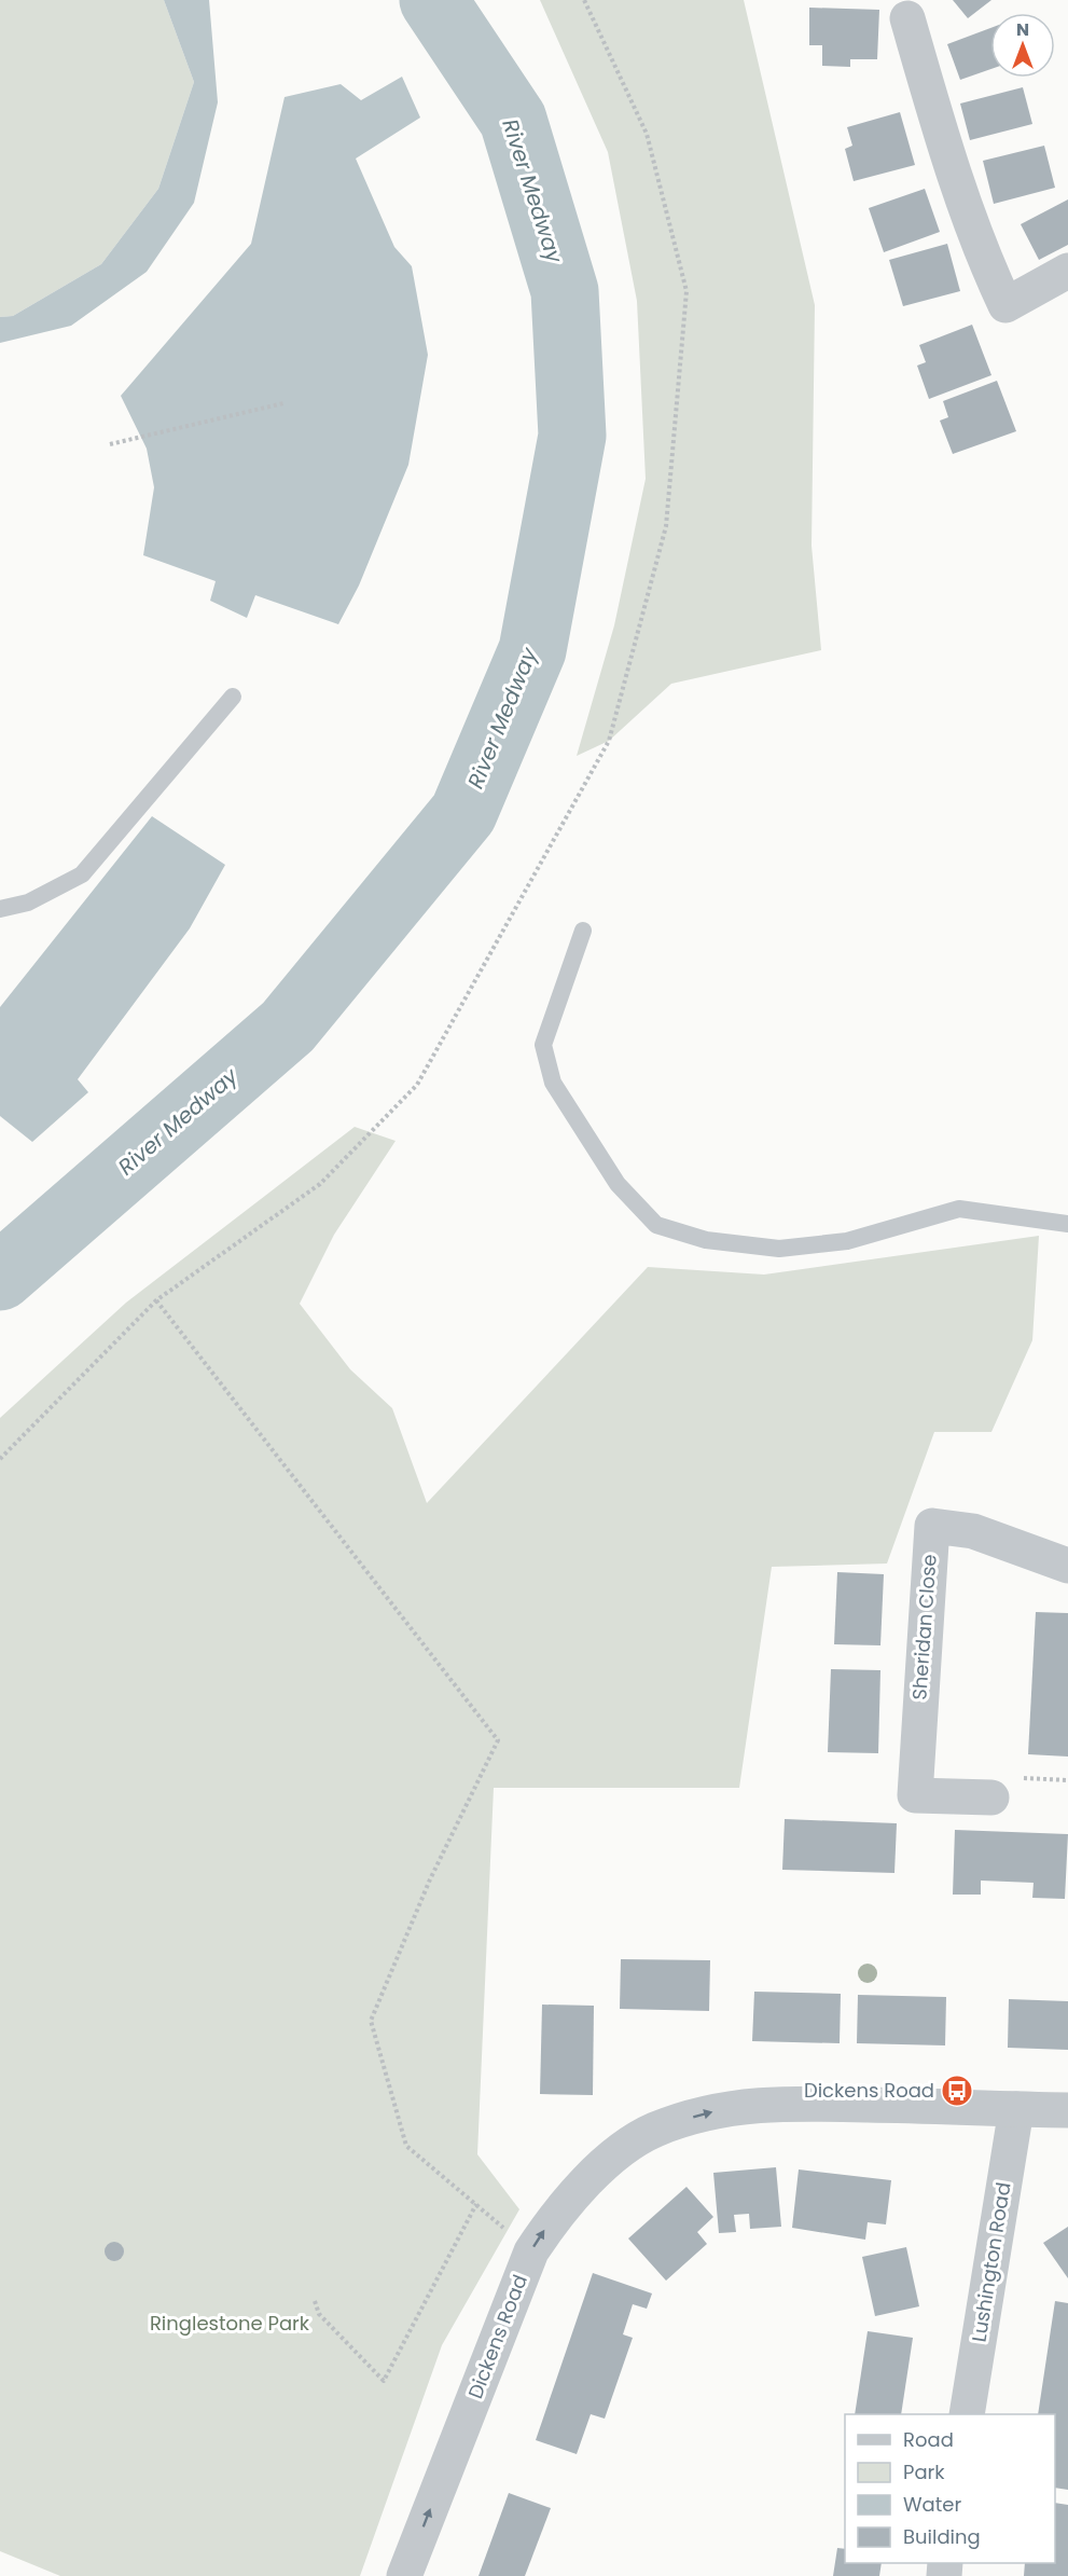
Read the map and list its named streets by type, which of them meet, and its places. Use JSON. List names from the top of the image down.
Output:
{
  "streets": {
    "street": ["Sheridan Close", "Lushington Road", "Dickens Road"]
  },
  "crossings": [
    ["Lushington Road", "Dickens Road"]
  ],
  "one_way": ["Dickens Road"],
  "water": ["River Medway"],
  "parks": ["Ringlestone Park"],
  "places": {
    "bus stop": ["Dickens Road"]
  },
  "legend": [
    "Road",
    "Park",
    "Water",
    "Building"
  ],
  "north": "top"
}
